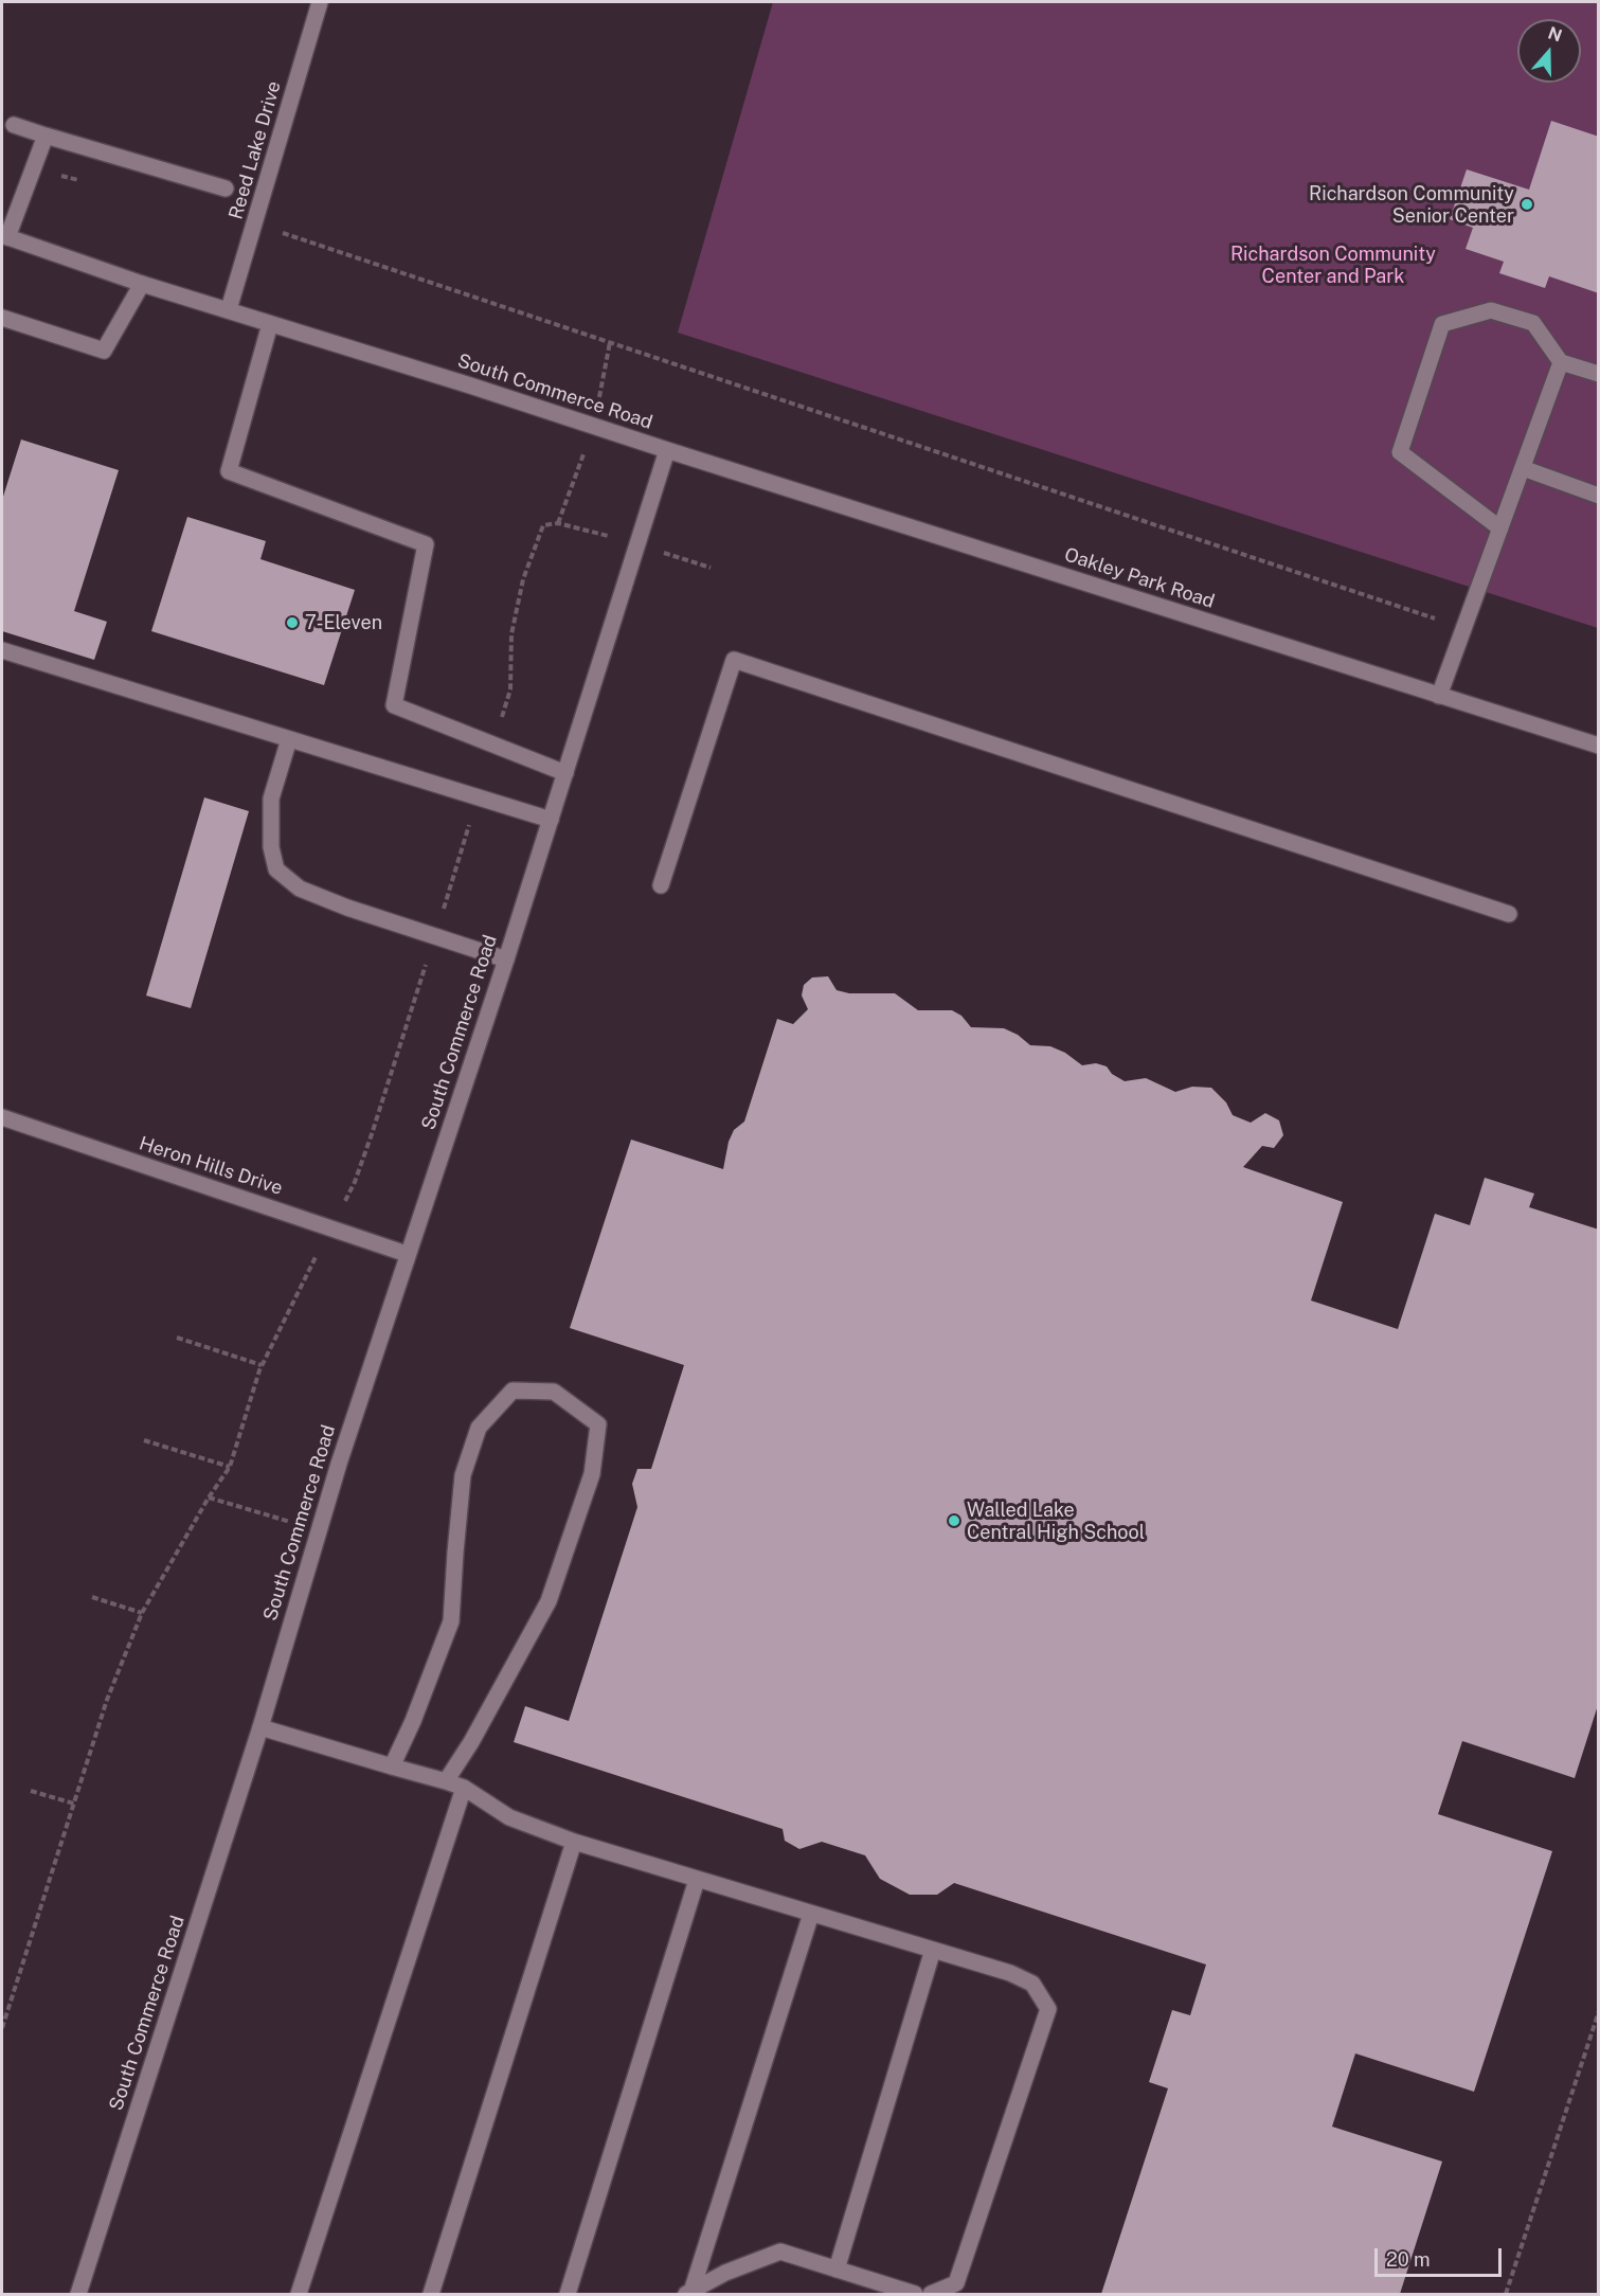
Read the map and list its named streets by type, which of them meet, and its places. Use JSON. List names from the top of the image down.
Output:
{
  "streets": {
    "street": [
      "Reed Lake Drive",
      "South Commerce Road",
      "Oakley Park Road",
      "Heron Hills Drive"
    ]
  },
  "crossings": [
    ["Reed Lake Drive", "South Commerce Road"],
    ["South Commerce Road", "Oakley Park Road"],
    ["South Commerce Road", "Heron Hills Drive"]
  ],
  "parks": ["Richardson Community Center and Park"],
  "places": ["Richardson Community Senior Center", "7-Eleven", "Walled Lake Central High School"],
  "scale_bar": "20 m",
  "north": "top"
}
